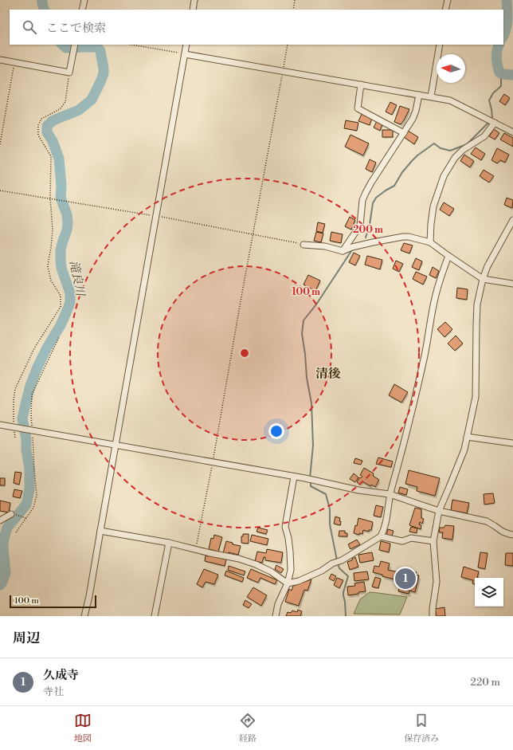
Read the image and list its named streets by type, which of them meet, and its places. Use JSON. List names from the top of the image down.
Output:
{
  "districts": ["清後"],
  "water": ["滝良川"],
  "scale_bar": "100 m",
  "north": "left",
  "page": {
    "search": "ここで検索",
    "pins": "1",
    "scale": "100 m",
    "heading": "周辺",
    "list": [
      {
        "mark": "1",
        "name": "久成寺",
        "note": "寺社",
        "value": "220 m"
      }
    ],
    "nav": ["地図", "経路", "保存済み"]
  },
  "rings": ["200 m", "100 m"]
}
